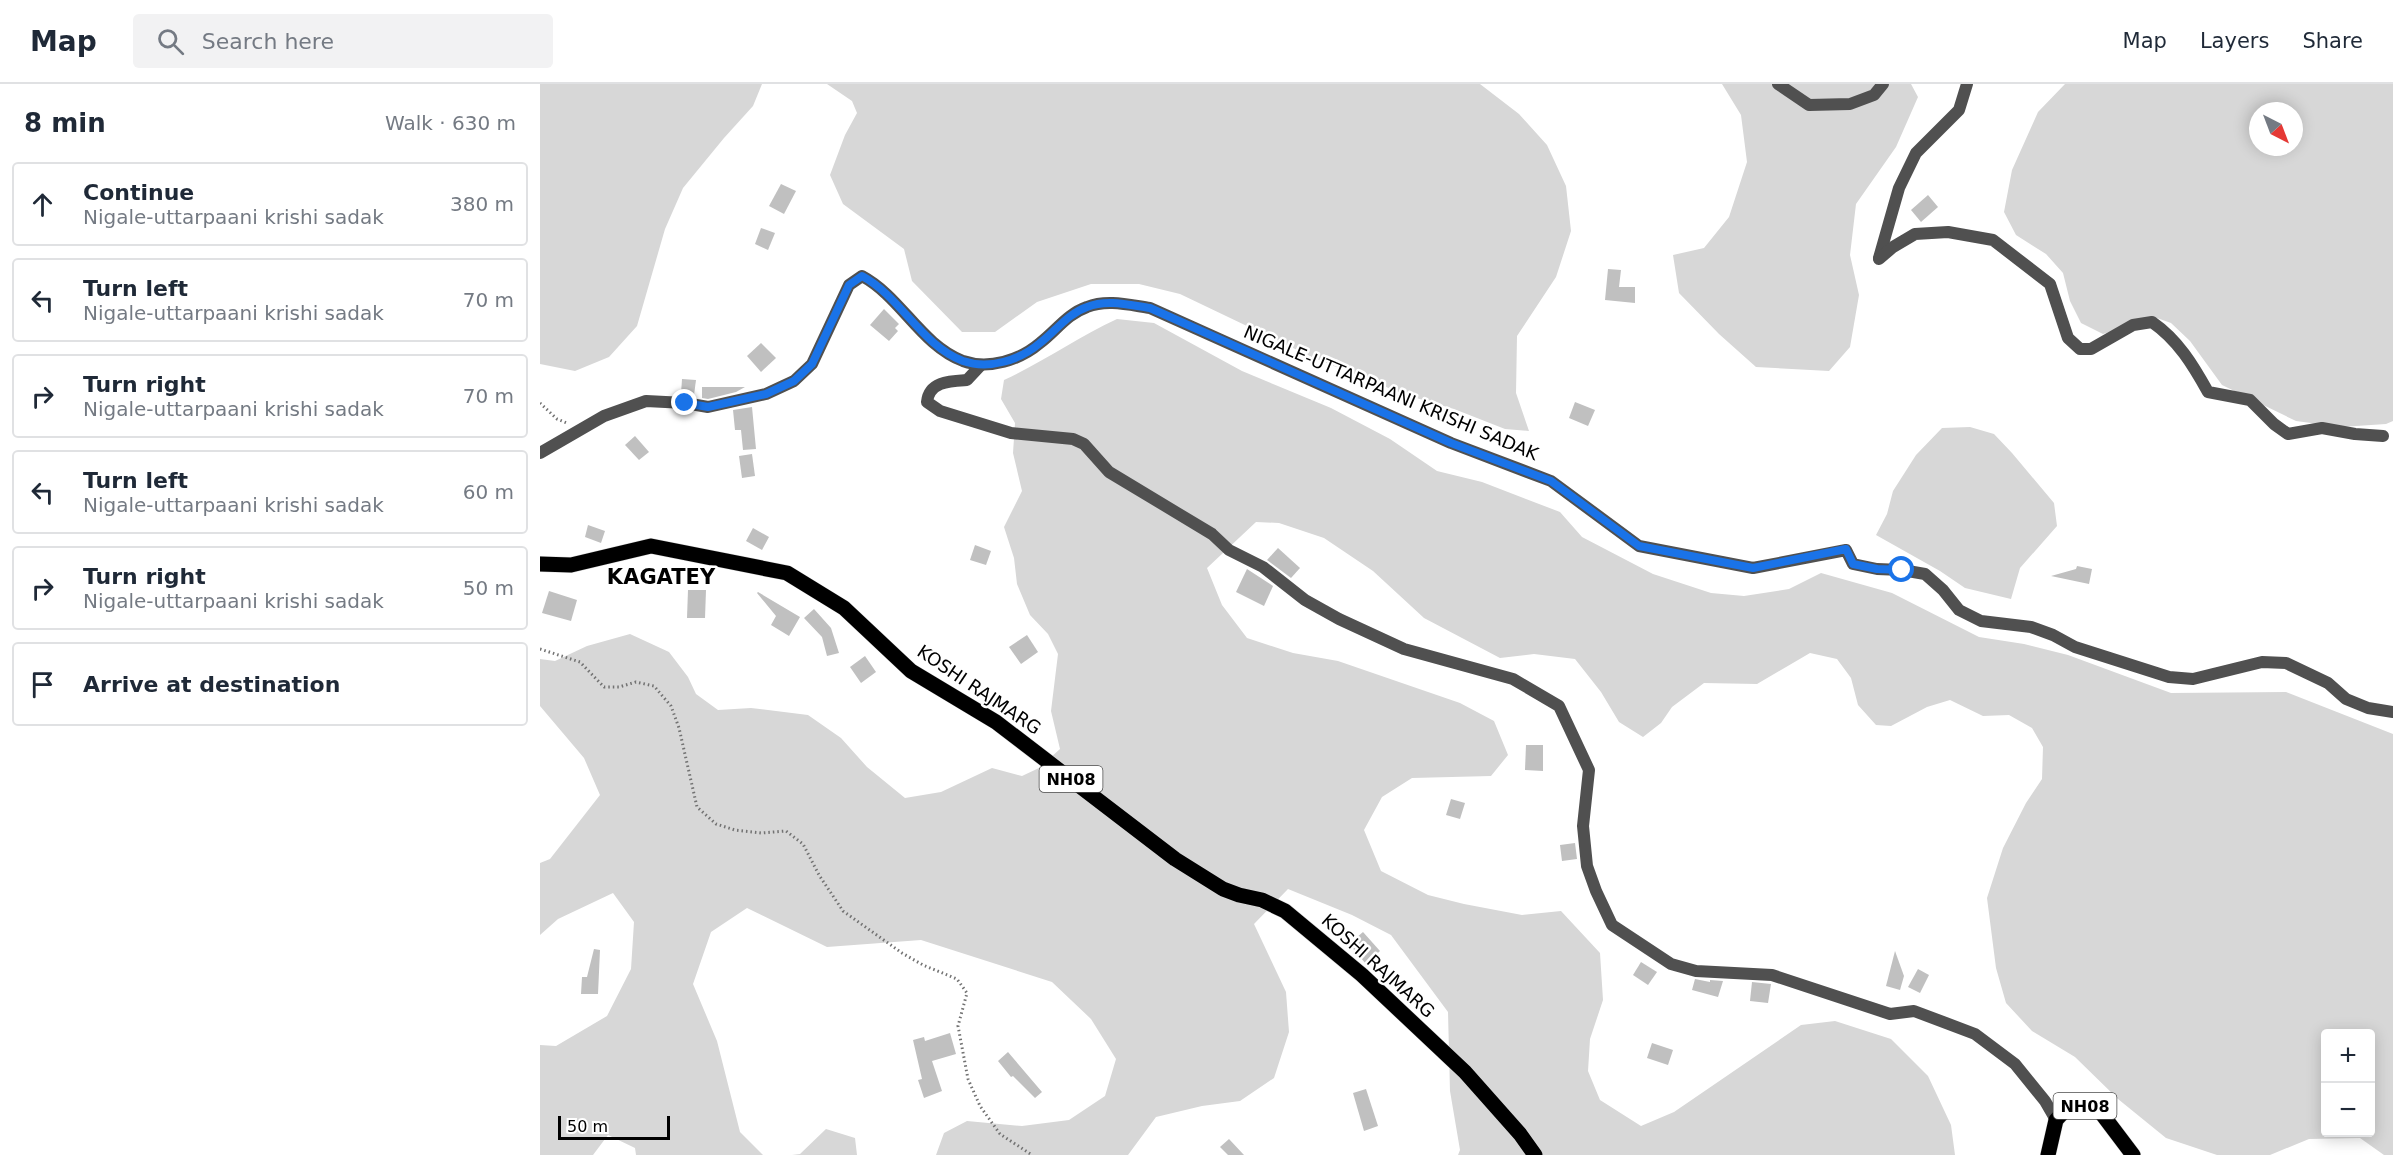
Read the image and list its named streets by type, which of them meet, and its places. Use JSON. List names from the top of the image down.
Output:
{
  "streets": {
    "main road": ["KOSHI RAJMARG", "NH08"],
    "street": ["NIGALE-UTTARPAANI KRISHI SADAK"]
  },
  "districts": ["KAGATEY"],
  "scale_bar": "50 m",
  "north": "bottom right",
  "page": {
    "header": "Map",
    "search": "Search here",
    "nav": ["Map", "Layers", "Share"],
    "heading": ["8 min", "Walk · 630 m"],
    "list": [
      ["Continue", "Nigale-uttarpaani krishi sadak", "380 m"],
      ["Turn left", "Nigale-uttarpaani krishi sadak", "70 m"],
      ["Turn right", "Nigale-uttarpaani krishi sadak", "70 m"],
      ["Turn left", "Nigale-uttarpaani krishi sadak", "60 m"],
      ["Turn right", "Nigale-uttarpaani krishi sadak", "50 m"],
      "Arrive at destination"
    ],
    "map_buttons": ["+", "−"],
    "scale": "50 m"
  }
}
